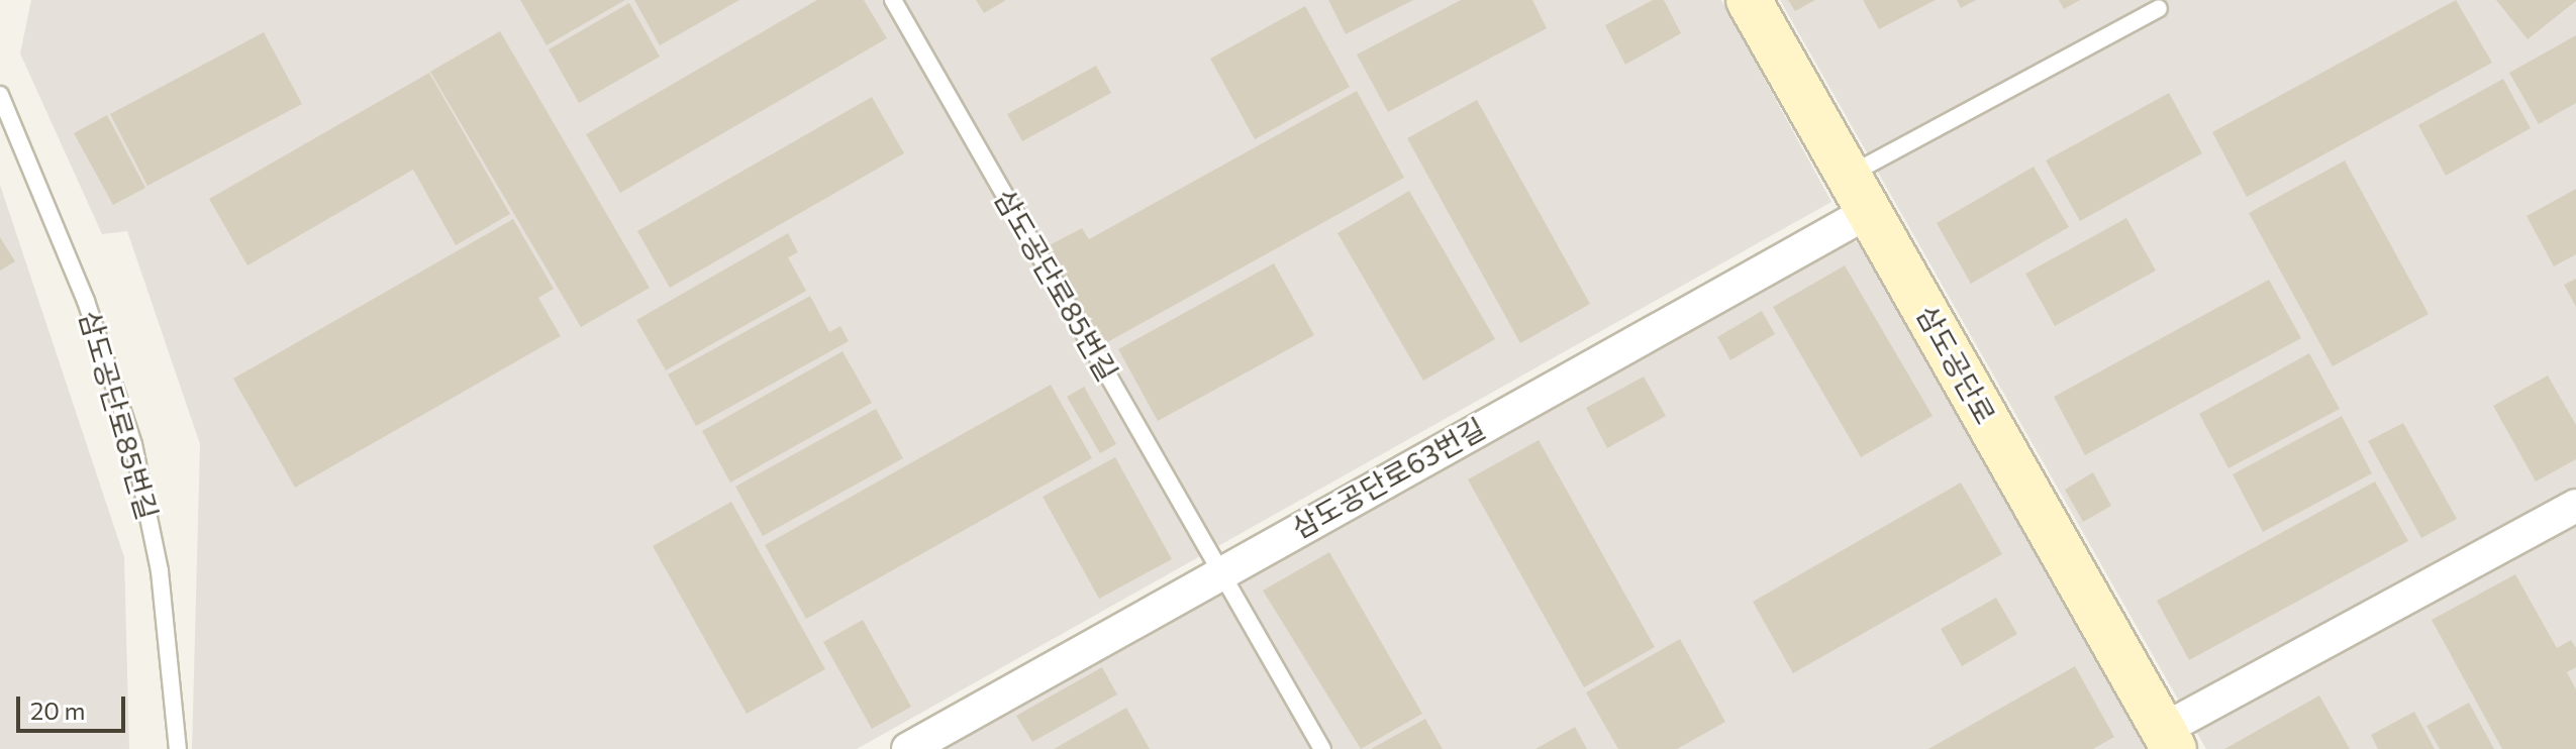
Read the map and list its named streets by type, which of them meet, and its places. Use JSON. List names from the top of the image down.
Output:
{
  "streets": {
    "street": ["삼도공단로", "삼도공단로63번길"],
    "lane": ["삼도공단로85번길"]
  },
  "crossings": [
    ["삼도공단로85번길", "삼도공단로63번길"],
    ["삼도공단로", "삼도공단로63번길"]
  ],
  "scale_bar": "20 m"
}
